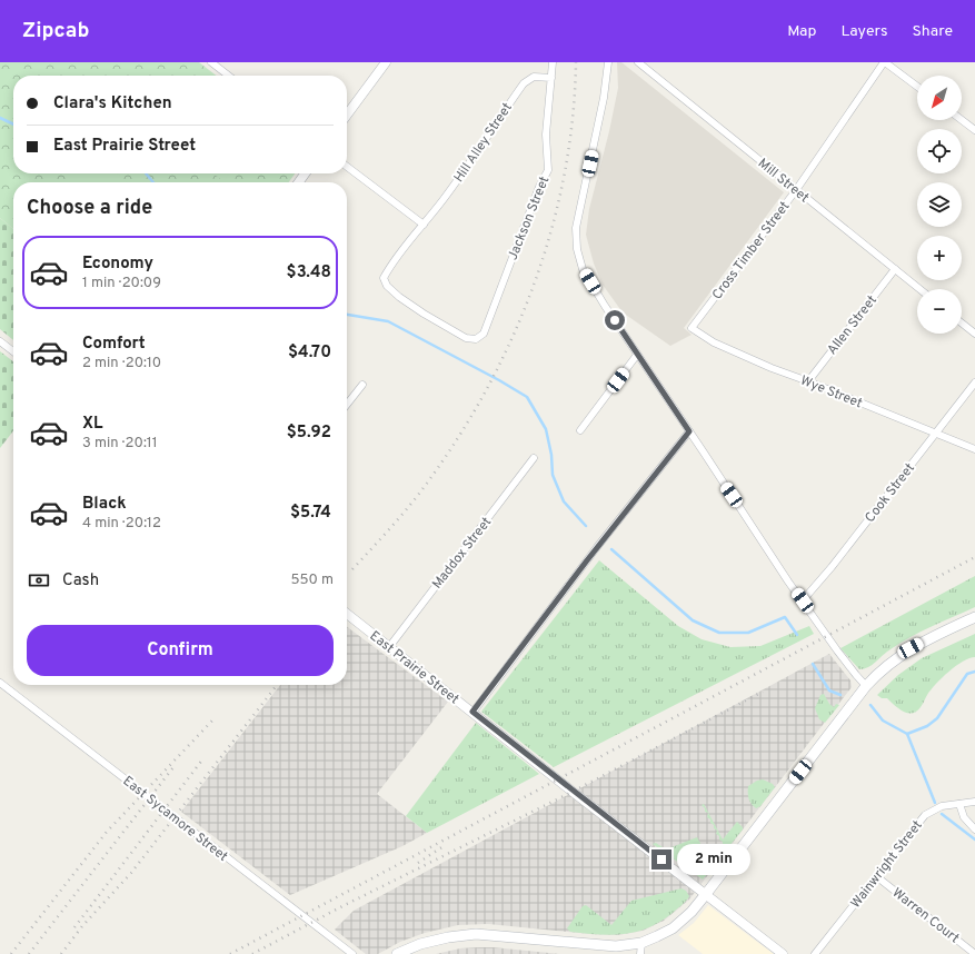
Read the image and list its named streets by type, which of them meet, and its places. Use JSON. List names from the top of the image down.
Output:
{
  "streets": {
    "street": [
      "Hill Alley Street",
      "Mill Street",
      "Jackson Street",
      "Cross Timber Street",
      "Allen Street",
      "Wye Street",
      "Cook Street",
      "Maddox Street",
      "East Prairie Street",
      "East Sycamore Street",
      "Wainwright Street",
      "Warren Court"
    ]
  },
  "crossings": [
    ["Hill Alley Street", "Jackson Street"],
    ["Mill Street", "Cross Timber Street"],
    ["Mill Street", "Allen Street"],
    ["Cross Timber Street", "Wye Street"],
    ["Allen Street", "Wye Street"],
    ["Wye Street", "Cook Street"],
    ["Maddox Street", "East Prairie Street"],
    ["Wainwright Street", "Warren Court"]
  ],
  "north": "bottom left",
  "page": {
    "header": "Zipcab",
    "nav": ["Map", "Layers", "Share"],
    "map_buttons": ["+", "−"],
    "banner": ["Clara's Kitchen", "East Prairie Street"],
    "heading": "Choose a ride",
    "list": [
      {
        "name": "Economy",
        "note": "1 min · 20:09",
        "value": "$3.48"
      },
      {
        "name": "Comfort",
        "note": "2 min · 20:10",
        "value": "$4.70"
      },
      {
        "name": "XL",
        "note": "3 min · 20:11",
        "value": "$5.92"
      },
      {
        "name": "Black",
        "note": "4 min · 20:12",
        "value": "$5.74"
      }
    ],
    "pay": ["Cash", "550 m"],
    "buttons": "Confirm",
    "bubble": "2 min"
  }
}
